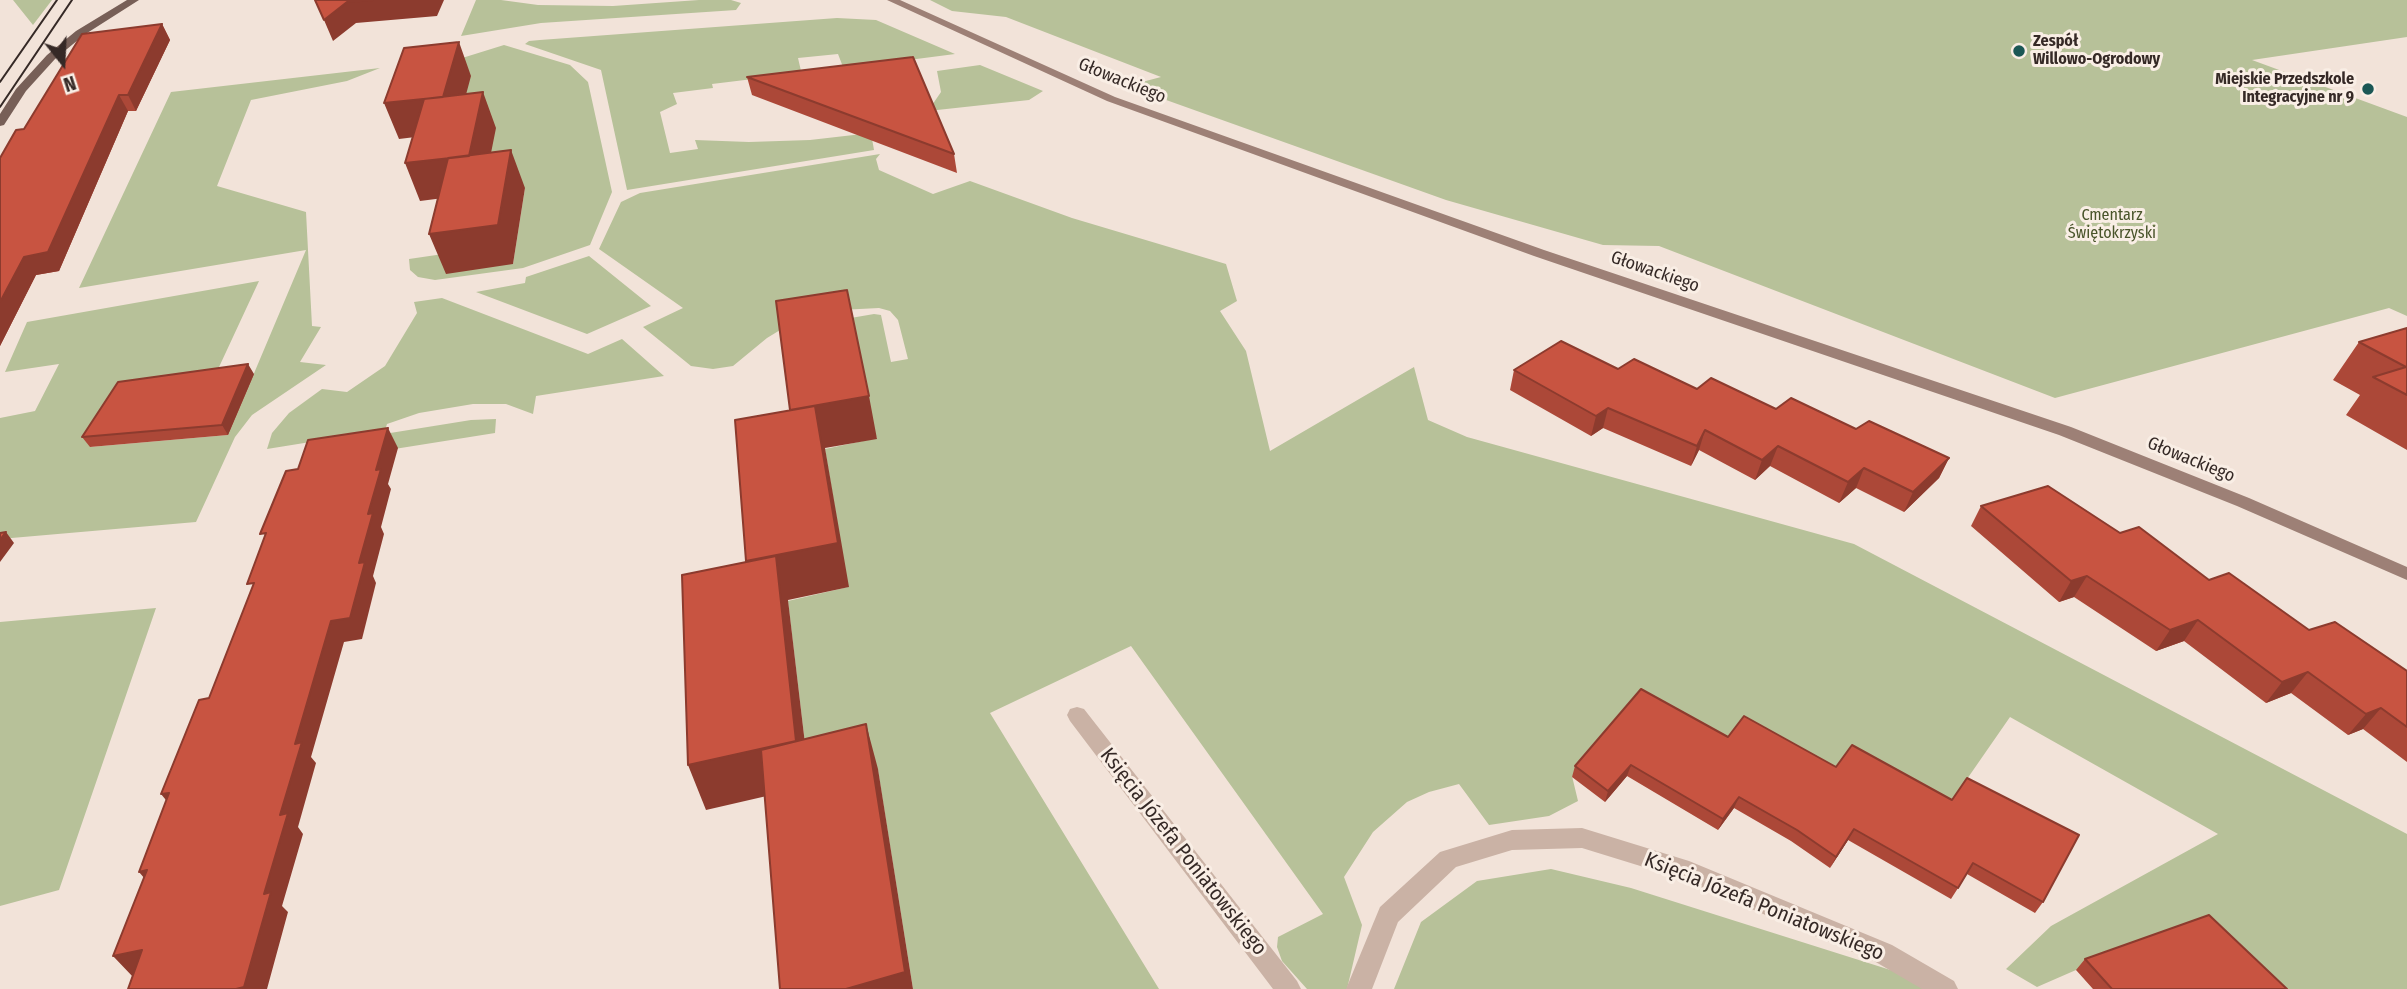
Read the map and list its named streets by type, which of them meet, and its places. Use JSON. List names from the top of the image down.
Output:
{
  "streets": {
    "street": ["Głowackiego", "Księcia Józefa Poniatowskiego"]
  },
  "parks": ["Cmentarz Świętokrzyski"],
  "places": ["Zespół Willowo-Ogrodowy", "Miejskie Przedszkole Integracyjne nr 9"],
  "north": "bottom"
}
